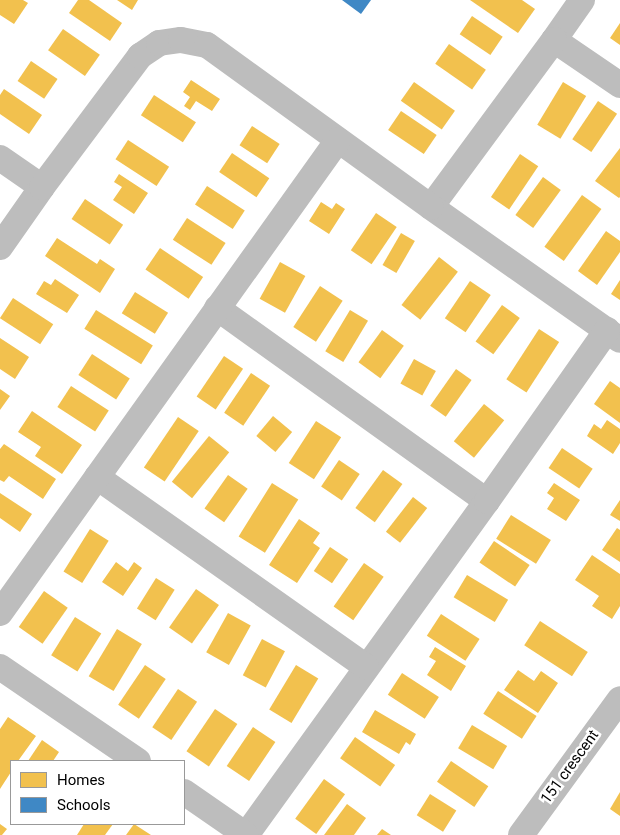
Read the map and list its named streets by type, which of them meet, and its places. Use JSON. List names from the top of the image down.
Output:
{
  "streets": {
    "street": ["151 crescent"]
  },
  "legend": ["Homes", "Schools"]
}
